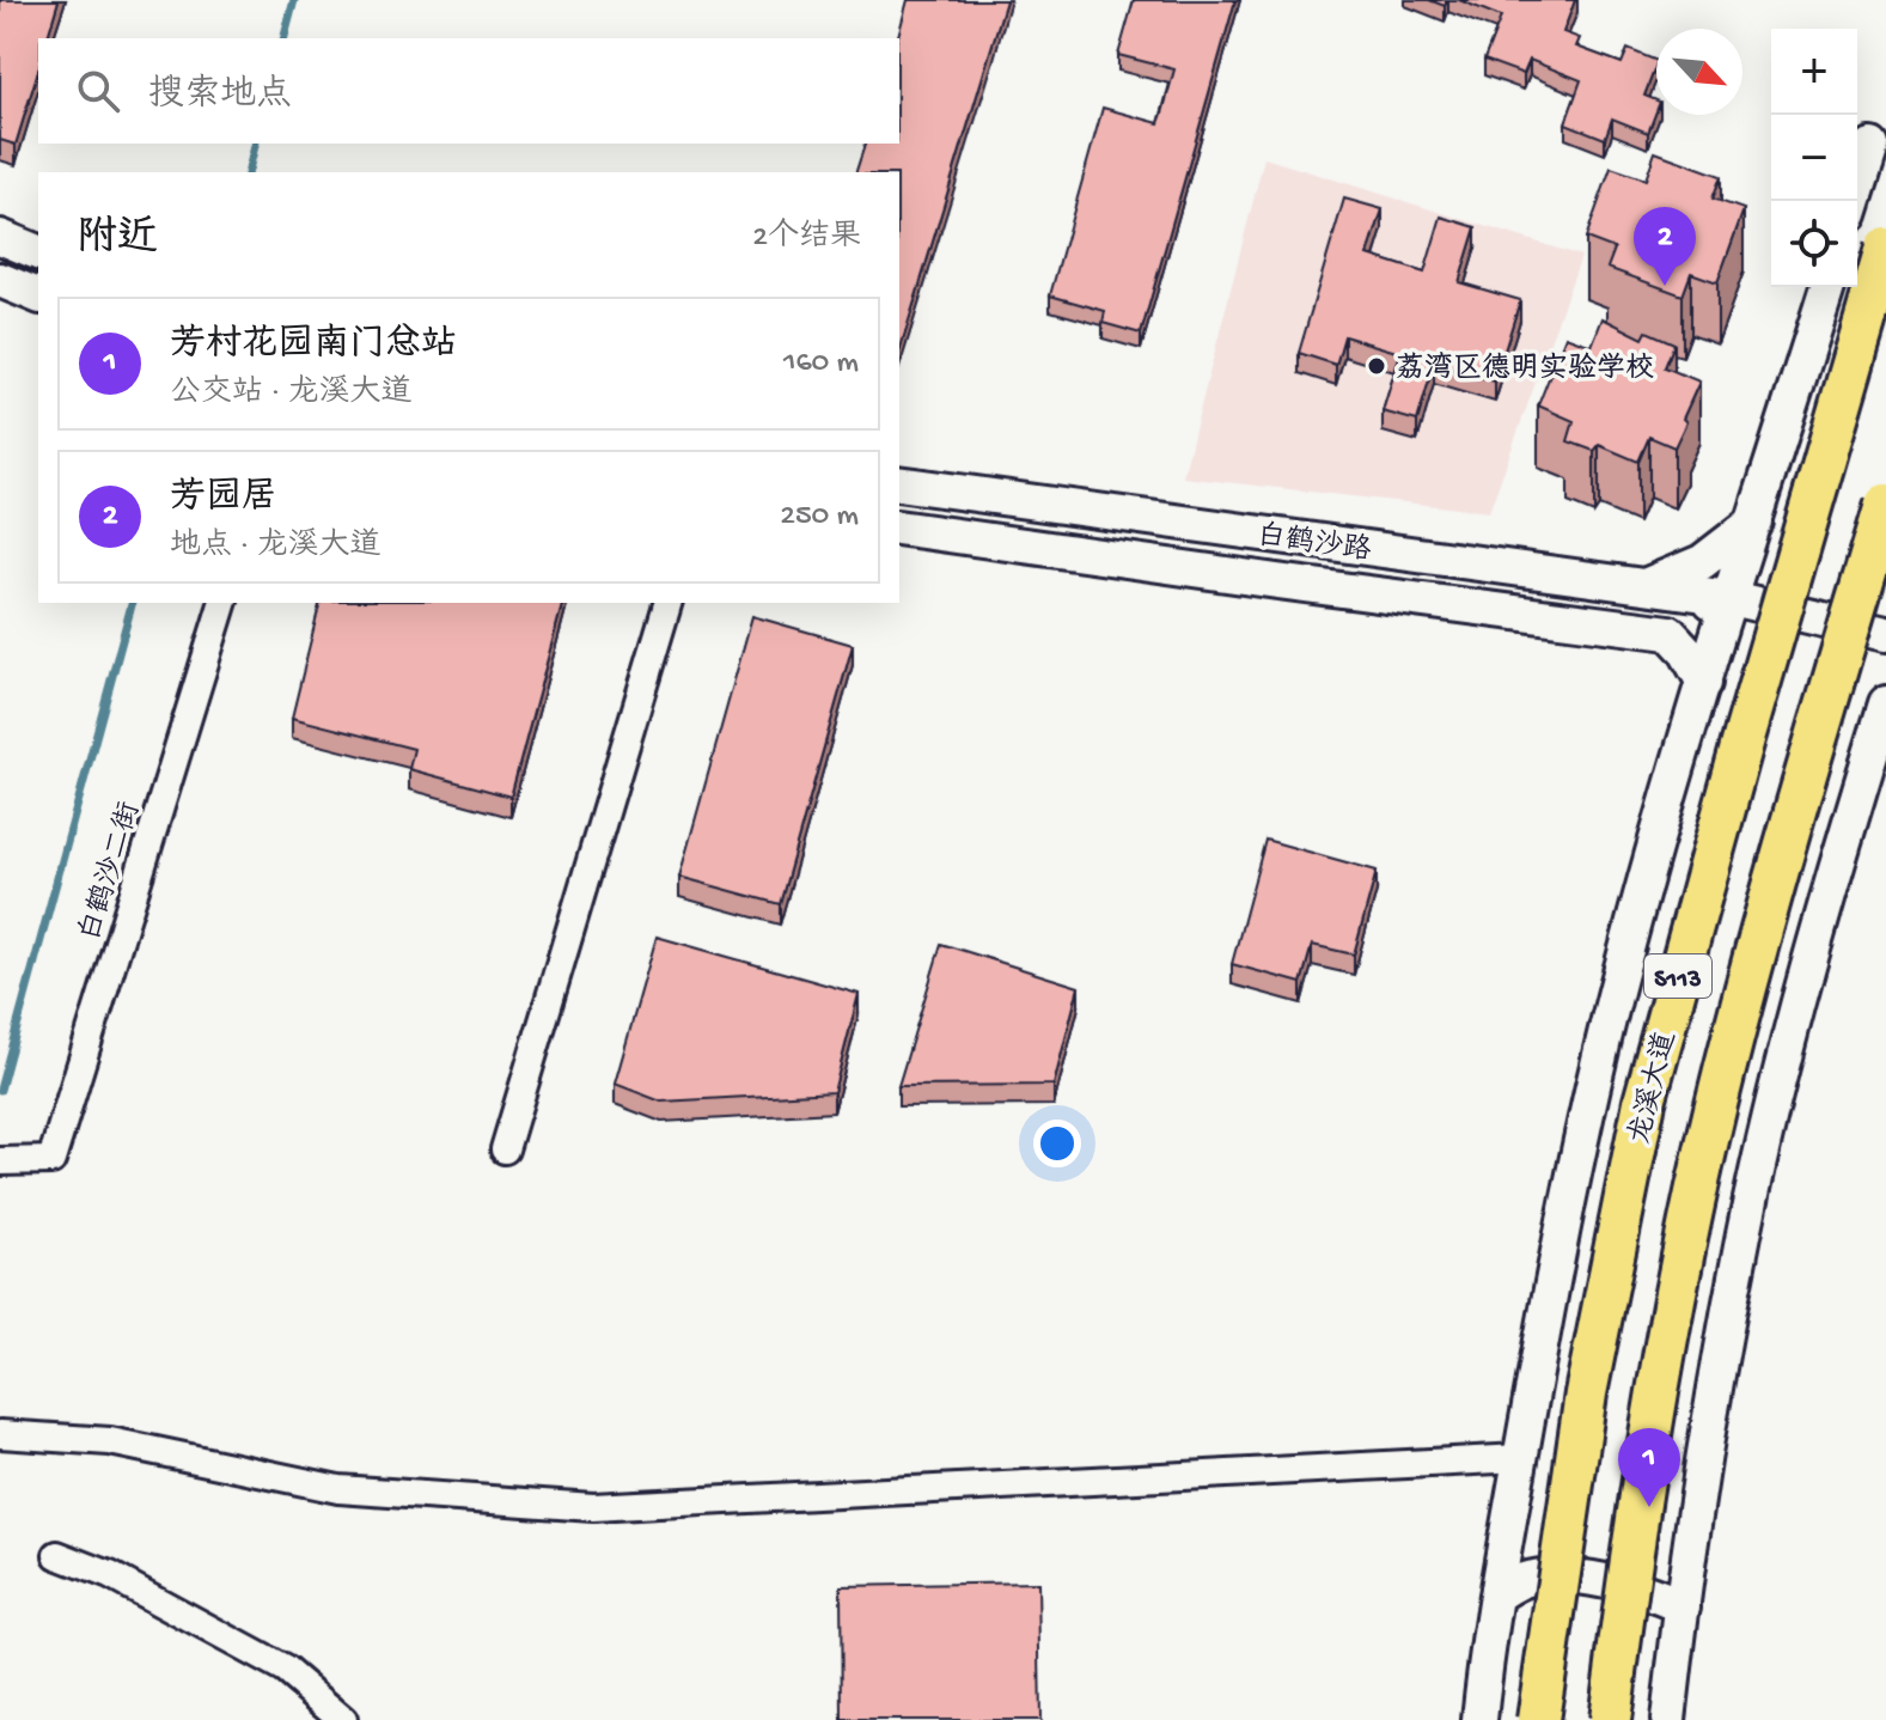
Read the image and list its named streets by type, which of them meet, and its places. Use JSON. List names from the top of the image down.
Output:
{
  "streets": {
    "main road": ["S113", "龙溪大道"],
    "street": ["白鹤沙路", "白鹤沙二街"]
  },
  "places": ["荔湾区德明实验学校"],
  "north": "bottom right",
  "page": {
    "map_buttons": ["+", "−"],
    "search": "搜索地点",
    "heading": ["附近", "2个结果"],
    "pins": ["2", "1"],
    "list": [
      {
        "mark": "1",
        "name": "芳村花园南门总站",
        "note": "公交站 · 龙溪大道",
        "value": "160 m"
      },
      {
        "mark": "2",
        "name": "芳园居",
        "note": "地点 · 龙溪大道",
        "value": "250 m"
      }
    ]
  }
}
